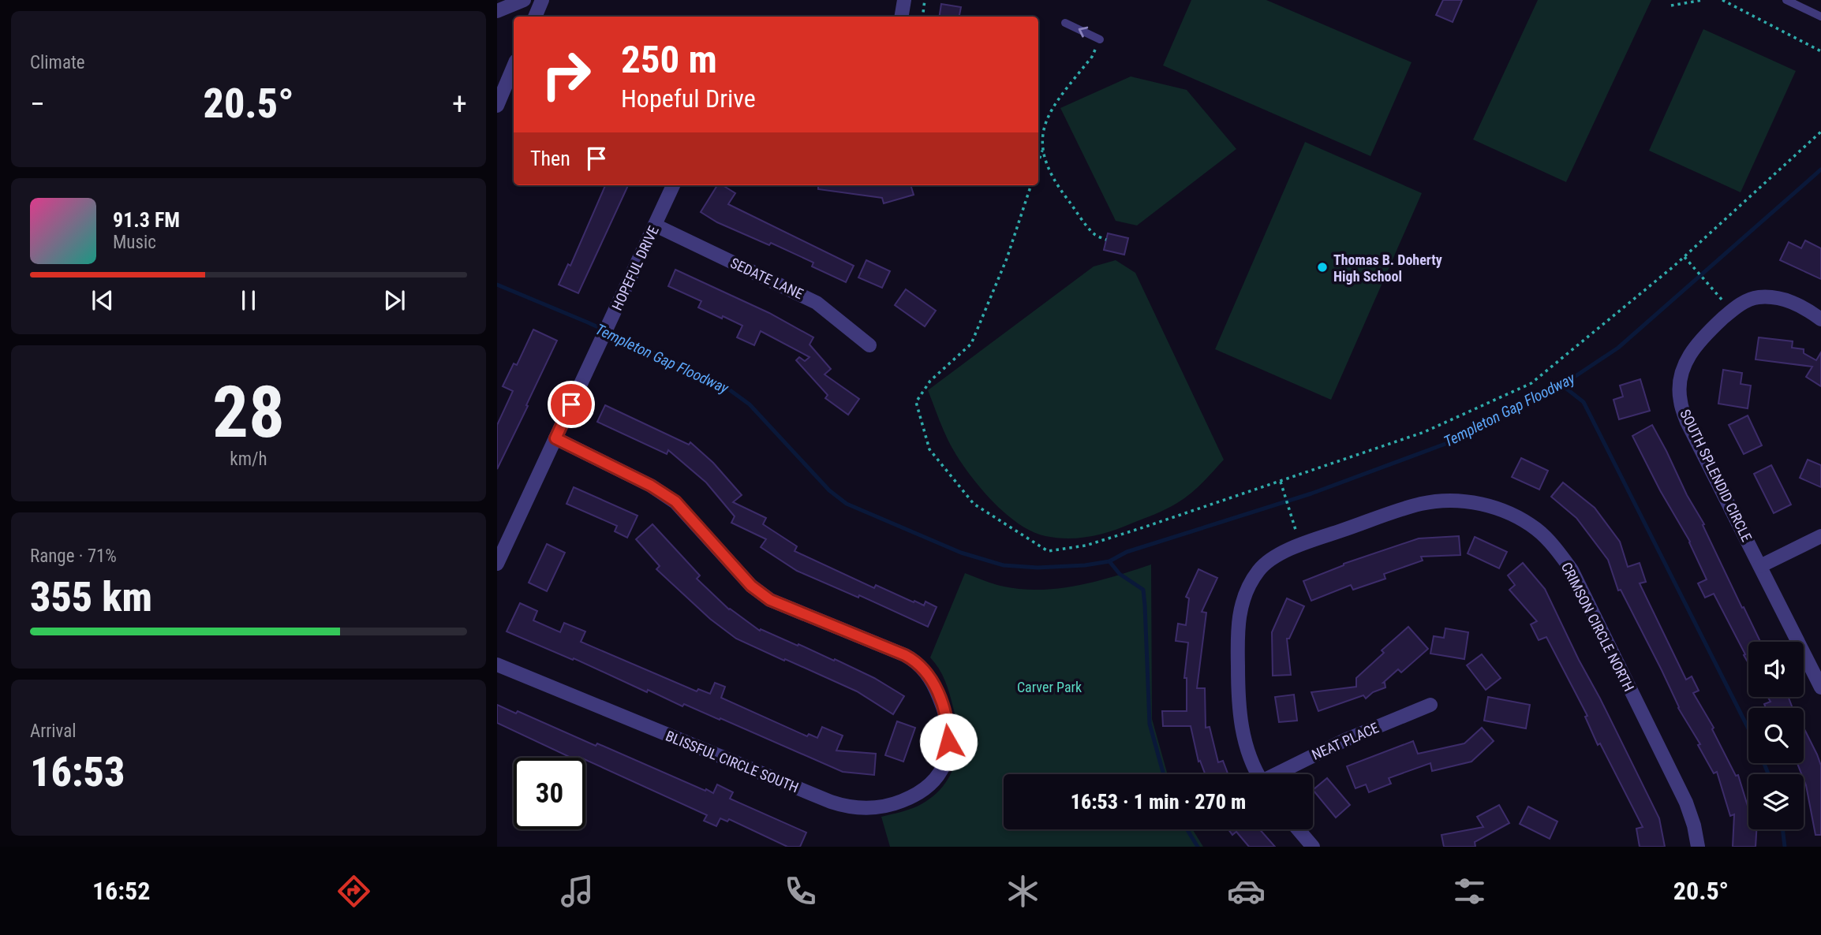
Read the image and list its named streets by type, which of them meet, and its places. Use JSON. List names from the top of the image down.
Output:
{
  "streets": {
    "street": [
      "HOPEFUL DRIVE",
      "SEDATE LANE",
      "SOUTH SPLENDID CIRCLE",
      "CRIMSON CIRCLE NORTH",
      "NEAT PLACE",
      "BLISSFUL CIRCLE SOUTH"
    ]
  },
  "crossings": [
    ["HOPEFUL DRIVE", "SEDATE LANE"],
    ["HOPEFUL DRIVE", "BLISSFUL CIRCLE SOUTH"]
  ],
  "water": ["Templeton Gap Floodway"],
  "parks": ["Carver Park"],
  "places": ["Thomas B. Doherty High School"],
  "page": {
    "tile": [
      "Climate",
      ["28", "km/h"],
      ["Range · 71%", "355 km"],
      ["Arrival", "16:53"]
    ],
    "turn": ["250 m", "Hopeful Drive"],
    "heat": ["−", "20.5°", "+"],
    "then": "Then",
    "song": ["91.3 FM", "Music"],
    "limit": "30",
    "trip": "16:53 · 1 min · 270 m",
    "tabs": ["16:52", "20.5°"]
  }
}
